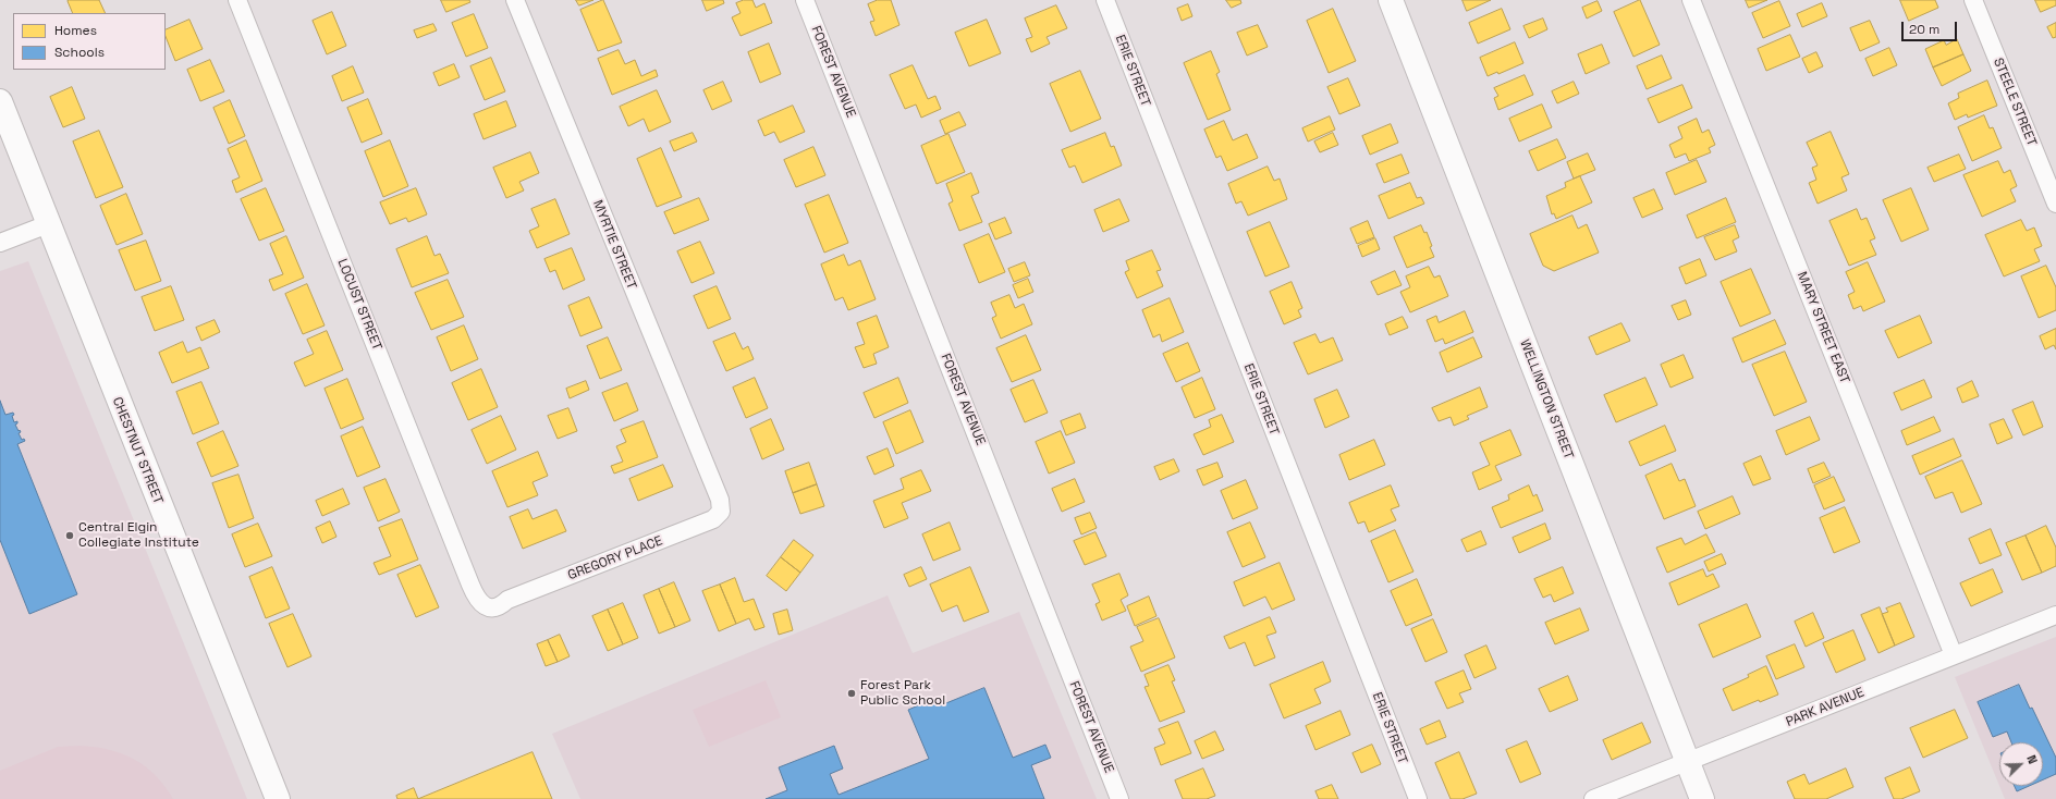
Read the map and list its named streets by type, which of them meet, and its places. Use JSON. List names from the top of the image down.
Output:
{
  "streets": {
    "street": [
      "ERIE STREET",
      "FOREST AVENUE",
      "STEELE STREET",
      "MYRTIE STREET",
      "LOCUST STREET",
      "MARY STREET EAST",
      "WELLINGTON STREET",
      "CHESTNUT STREET",
      "GREGORY PLACE",
      "PARK AVENUE"
    ]
  },
  "crossings": [
    ["MYRTIE STREET", "GREGORY PLACE"],
    ["LOCUST STREET", "GREGORY PLACE"],
    ["MARY STREET EAST", "PARK AVENUE"],
    ["WELLINGTON STREET", "PARK AVENUE"]
  ],
  "places": ["Central Elgin Collegiate Institute", "Forest Park Public School"],
  "legend": ["Homes", "Schools"],
  "scale_bar": "20 m",
  "north": "top right"
}
